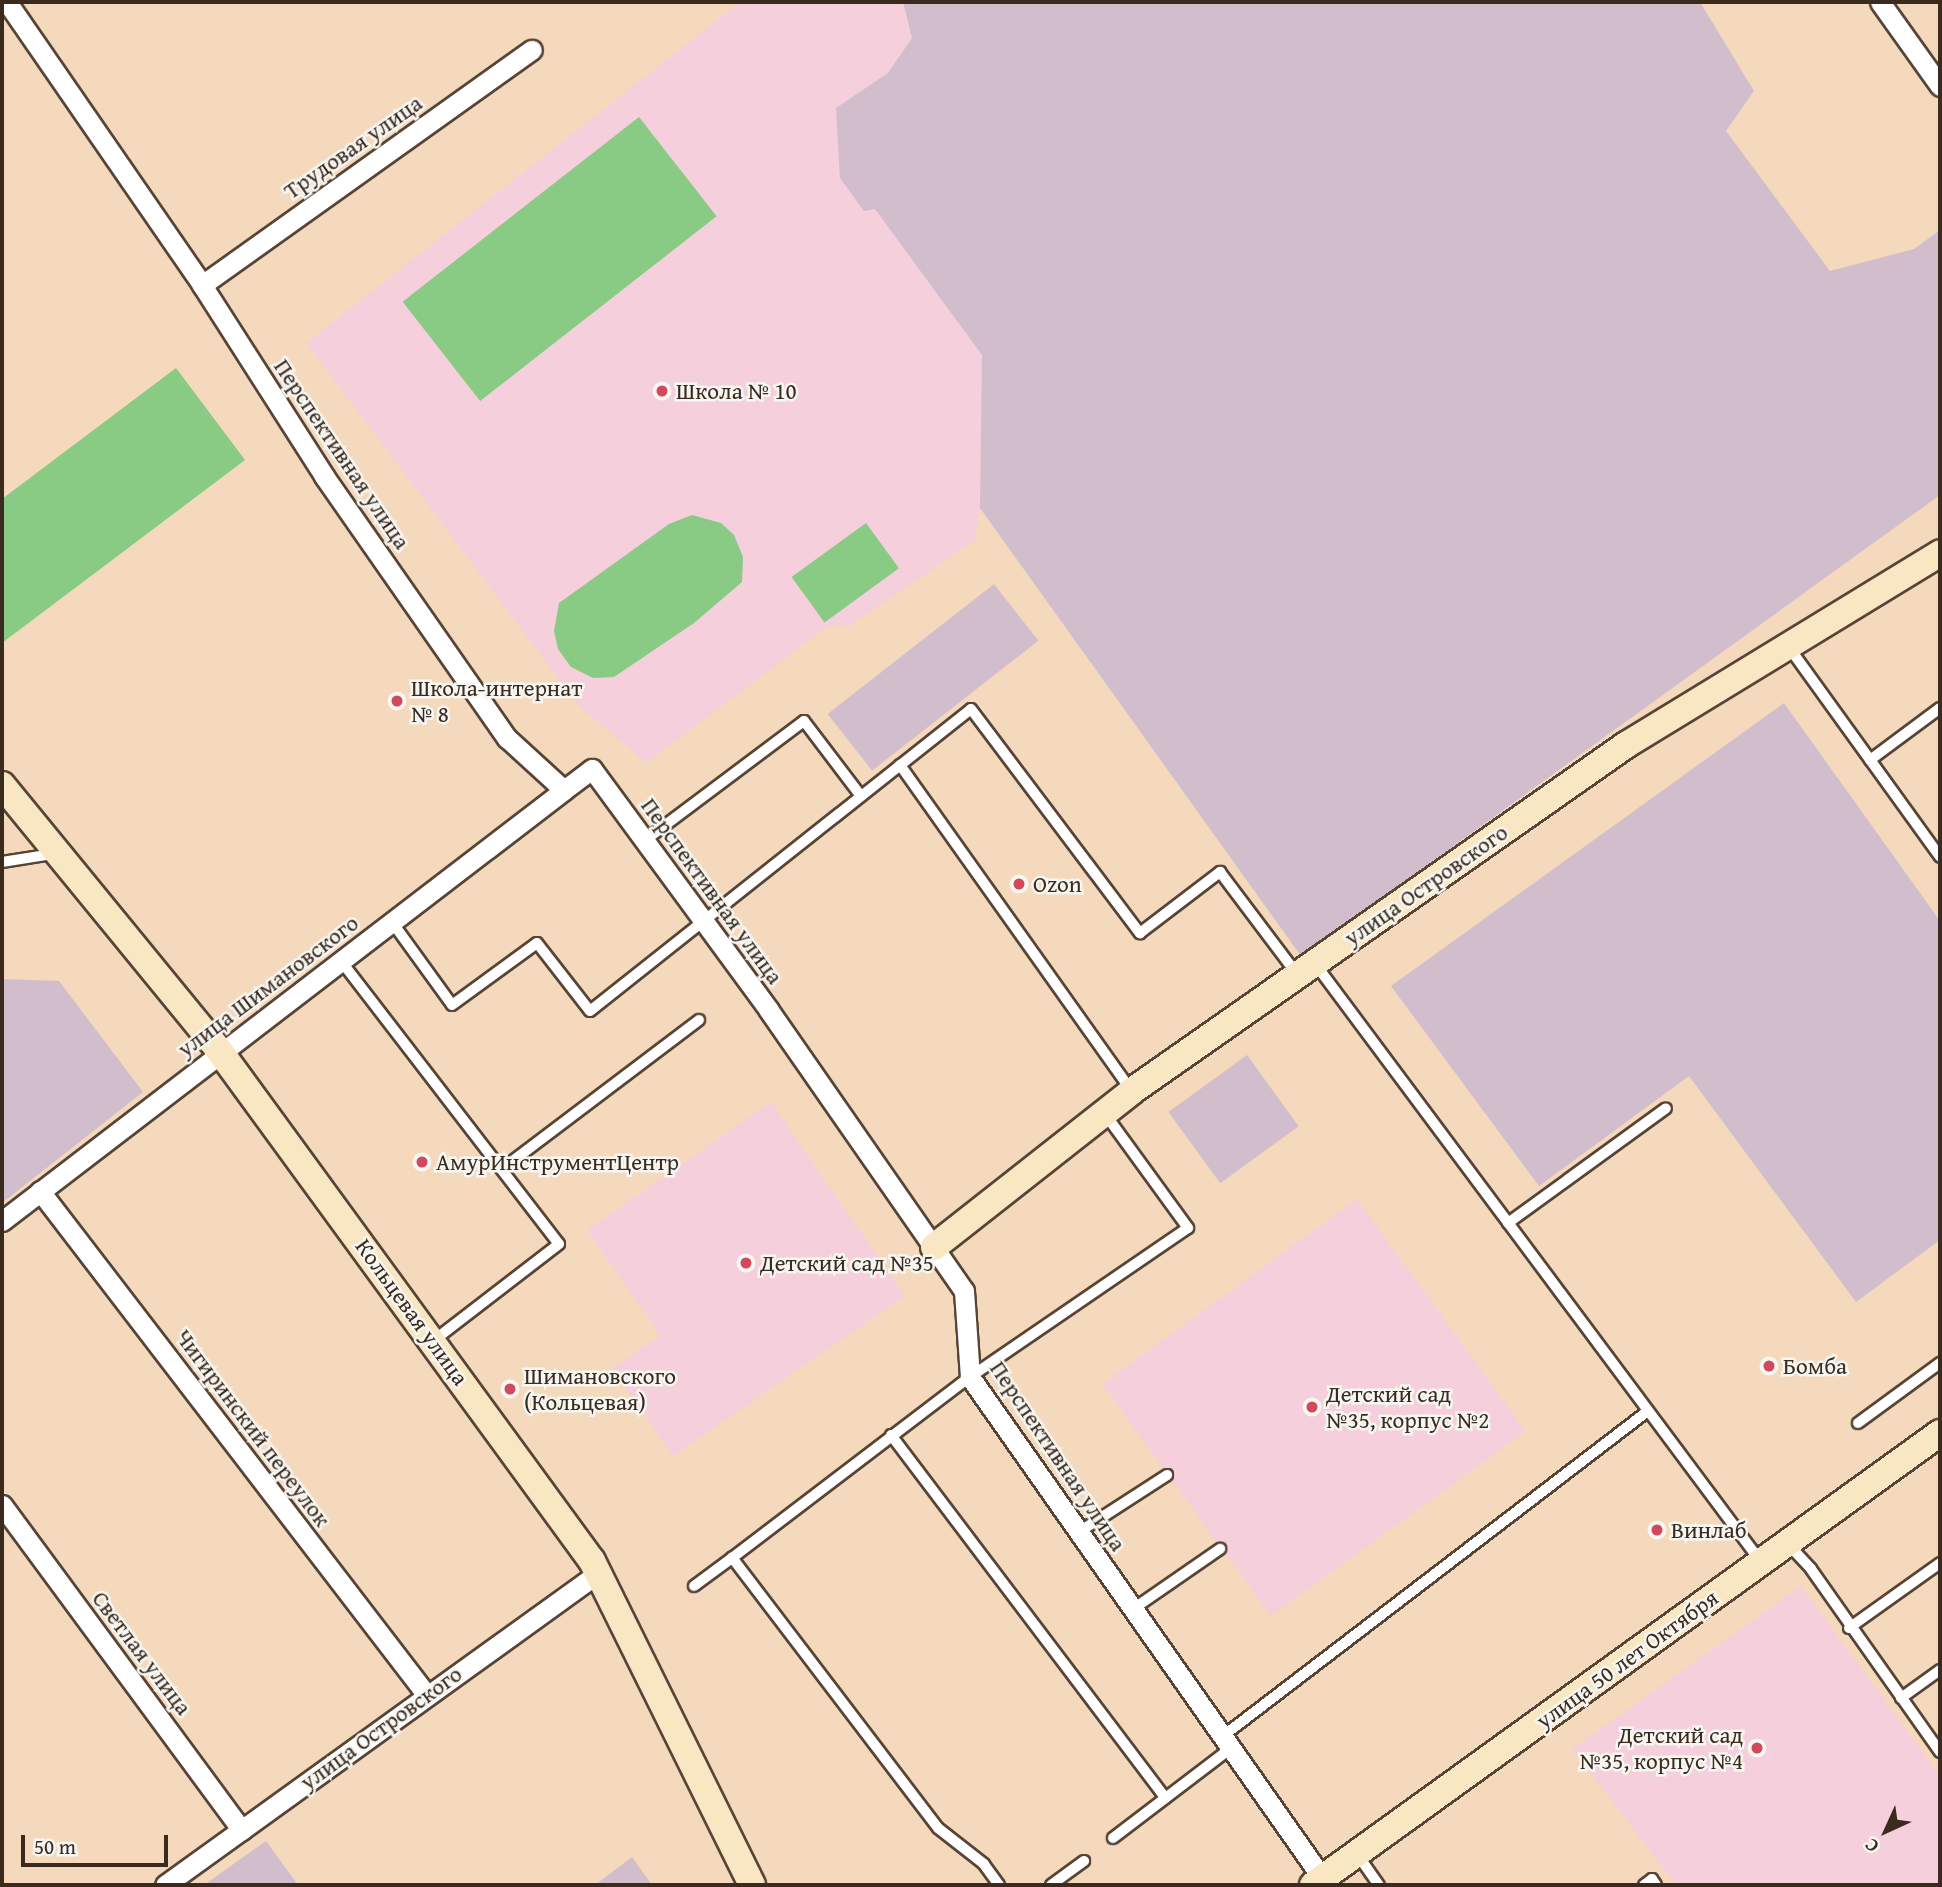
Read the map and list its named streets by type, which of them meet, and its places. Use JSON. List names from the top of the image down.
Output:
{
  "streets": {
    "street": [
      "Трудовая улица",
      "Перспективная улица",
      "улица Островского",
      "улица Шимановского",
      "Кольцевая улица",
      "Чигиринский переулок",
      "Светлая улица",
      "улица 50 лет Октября"
    ]
  },
  "crossings": [
    ["Трудовая улица", "Перспективная улица"],
    ["Перспективная улица", "улица Островского"],
    ["Перспективная улица", "улица Шимановского"],
    ["Перспективная улица", "улица 50 лет Октября"],
    ["улица Островского", "Кольцевая улица"],
    ["улица Островского", "Чигиринский переулок"],
    ["улица Островского", "Светлая улица"],
    ["улица Шимановского", "Кольцевая улица"],
    ["улица Шимановского", "Чигиринский переулок"]
  ],
  "places": [
    "Школа № 10",
    "Школа-интернат № 8",
    "Ozon",
    "АмурИнструментЦентр",
    "Детский сад №35",
    "Бомба",
    "Шимановского (Кольцевая)",
    "Детский сад №35, корпус №2",
    "Винлаб",
    "Детский сад №35, корпус №4"
  ],
  "scale_bar": "50 m",
  "north": "bottom left"
}
